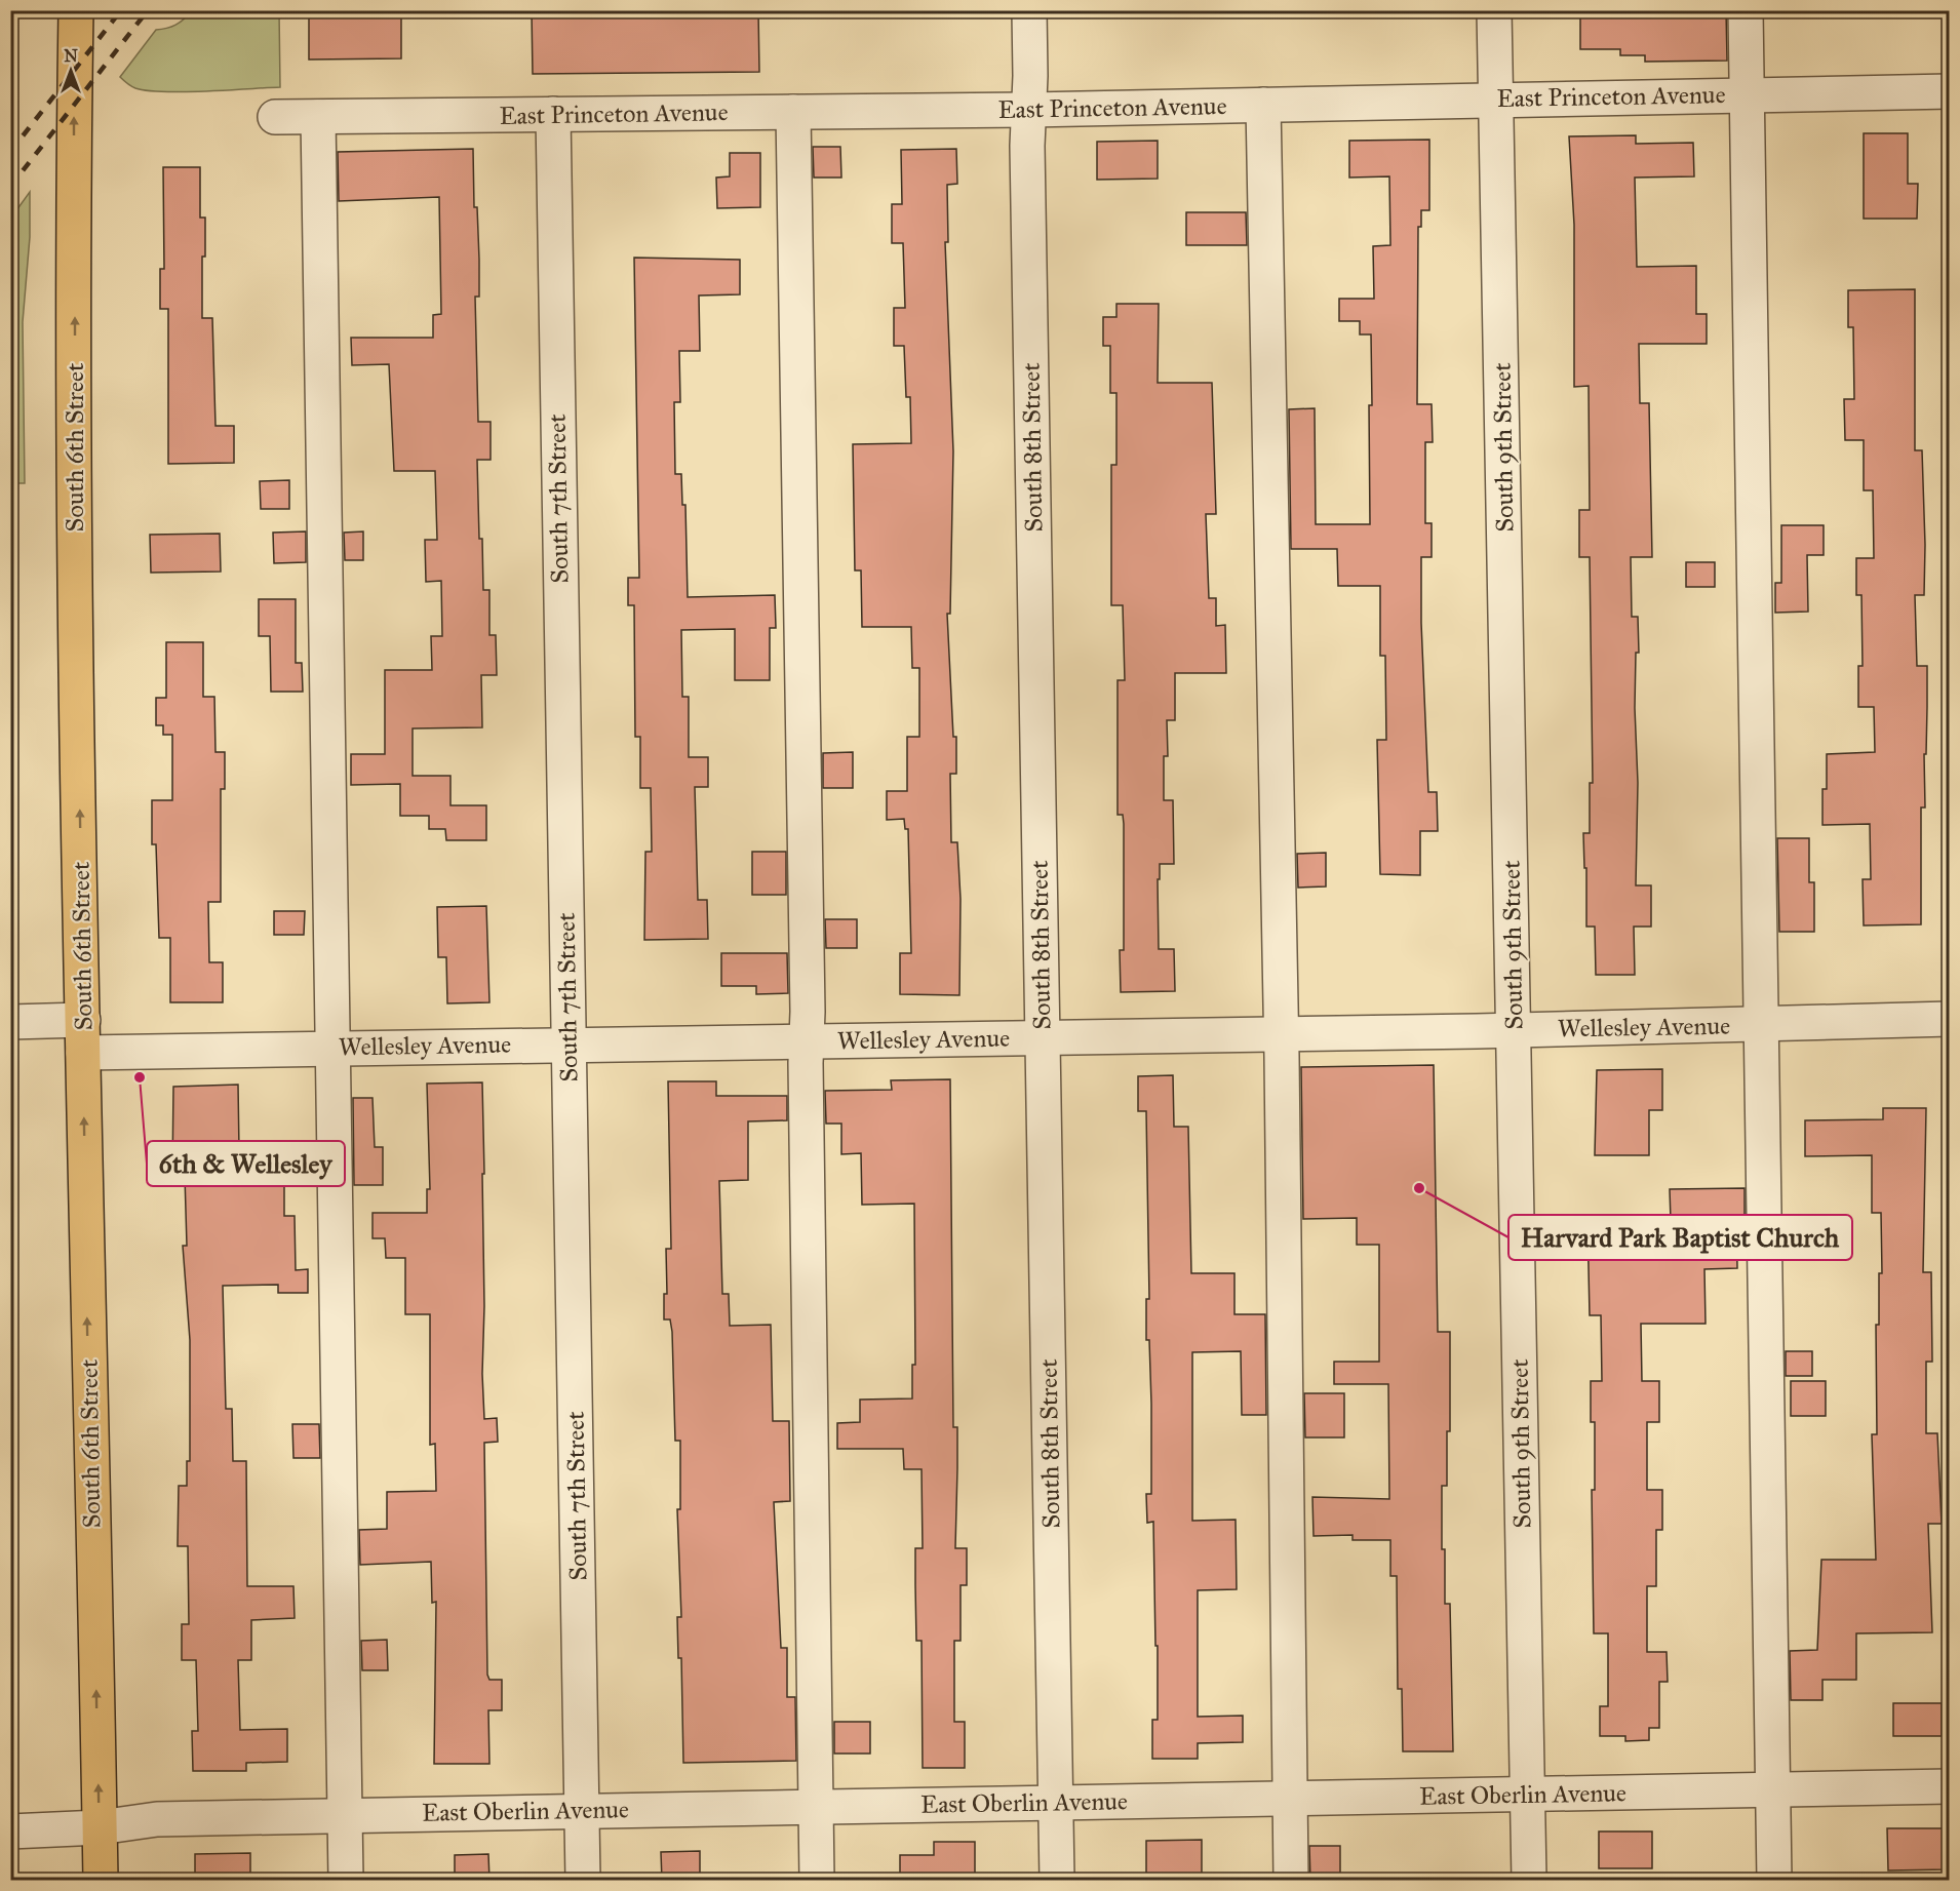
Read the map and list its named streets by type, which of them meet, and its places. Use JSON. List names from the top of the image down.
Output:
{
  "streets": {
    "main road": ["South 6th Street"],
    "street": [
      "East Princeton Avenue",
      "South 8th Street",
      "South 9th Street",
      "South 7th Street",
      "Wellesley Avenue",
      "East Oberlin Avenue"
    ]
  },
  "crossings": [
    ["East Princeton Avenue", "South 8th Street"],
    ["East Princeton Avenue", "South 9th Street"],
    ["East Princeton Avenue", "South 7th Street"],
    ["South 6th Street", "Wellesley Avenue"],
    ["South 6th Street", "East Oberlin Avenue"],
    ["South 8th Street", "Wellesley Avenue"],
    ["South 8th Street", "East Oberlin Avenue"],
    ["South 9th Street", "Wellesley Avenue"],
    ["South 9th Street", "East Oberlin Avenue"],
    ["South 7th Street", "Wellesley Avenue"],
    ["South 7th Street", "East Oberlin Avenue"]
  ],
  "one_way": ["South 6th Street"],
  "places": ["6th & Wellesley", "Harvard Park Baptist Church"],
  "north": "top"
}
